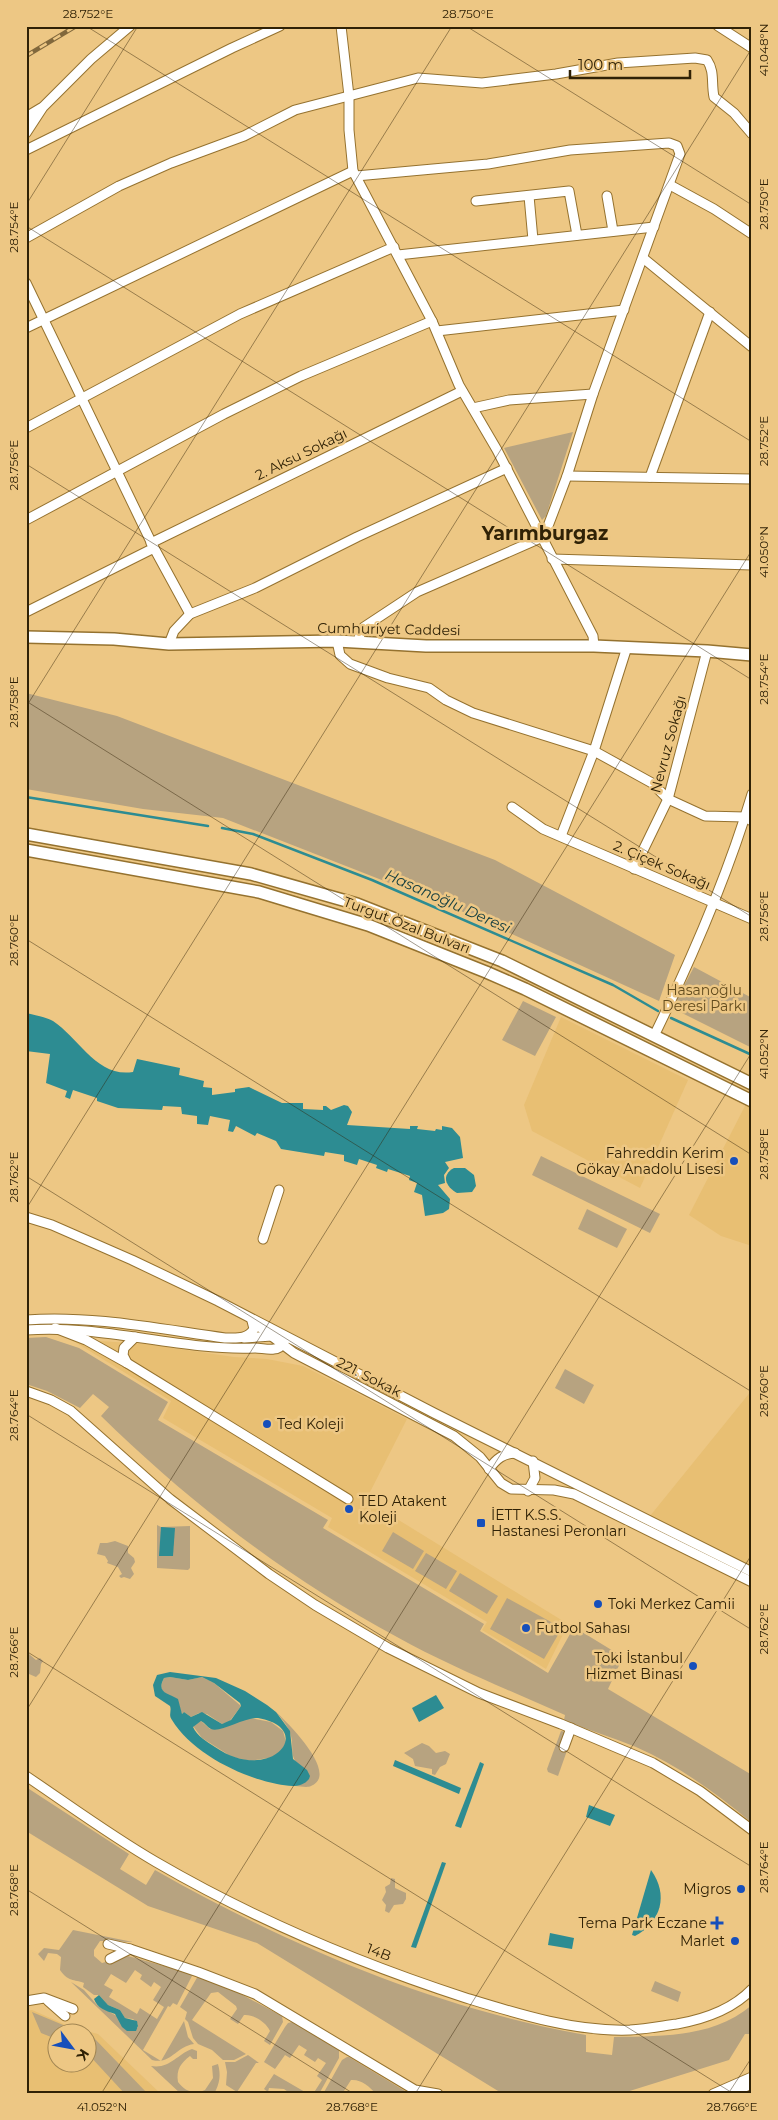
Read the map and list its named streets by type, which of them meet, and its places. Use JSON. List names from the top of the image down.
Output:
{
  "streets": {
    "main road": ["Cumhuriyet Caddesi", "Turgut Özal Bulvarı"],
    "street": [
      "2. Aksu Sokağı",
      "Nevruz Sokağı",
      "2. Çiçek Sokağı",
      "221. Sokak",
      "14B"
    ]
  },
  "crossings": [
    ["Cumhuriyet Caddesi", "Nevruz Sokağı"],
    ["Nevruz Sokağı", "2. Çiçek Sokağı"]
  ],
  "districts": ["Yarımburgaz"],
  "water": ["Hasanoğlu Deresi"],
  "parks": ["Hasanoğlu Deresi Parkı"],
  "places": {
    "other": [
      "Fahreddin Kerim Gökay Anadolu Lisesi",
      "Ted Koleji",
      "TED Atakent Koleji",
      "Toki Merkez Camii",
      "Futbol Sahası",
      "Toki İstanbul Hizmet Binası",
      "Migros",
      "Marlet"
    ],
    "transit": ["İETT K.S.S. Hastanesi Peronları"],
    "health": ["Tema Park Eczane"]
  },
  "scale_bar": "100 m",
  "north": "bottom right",
  "coordinates": [
    "28.752°E",
    "28.750°E",
    "41.048°N",
    "28.754°E",
    "28.756°E",
    "41.050°N",
    "28.758°E",
    "28.760°E",
    "41.052°N",
    "28.762°E",
    "28.764°E",
    "28.766°E",
    "28.768°E"
  ]
}
